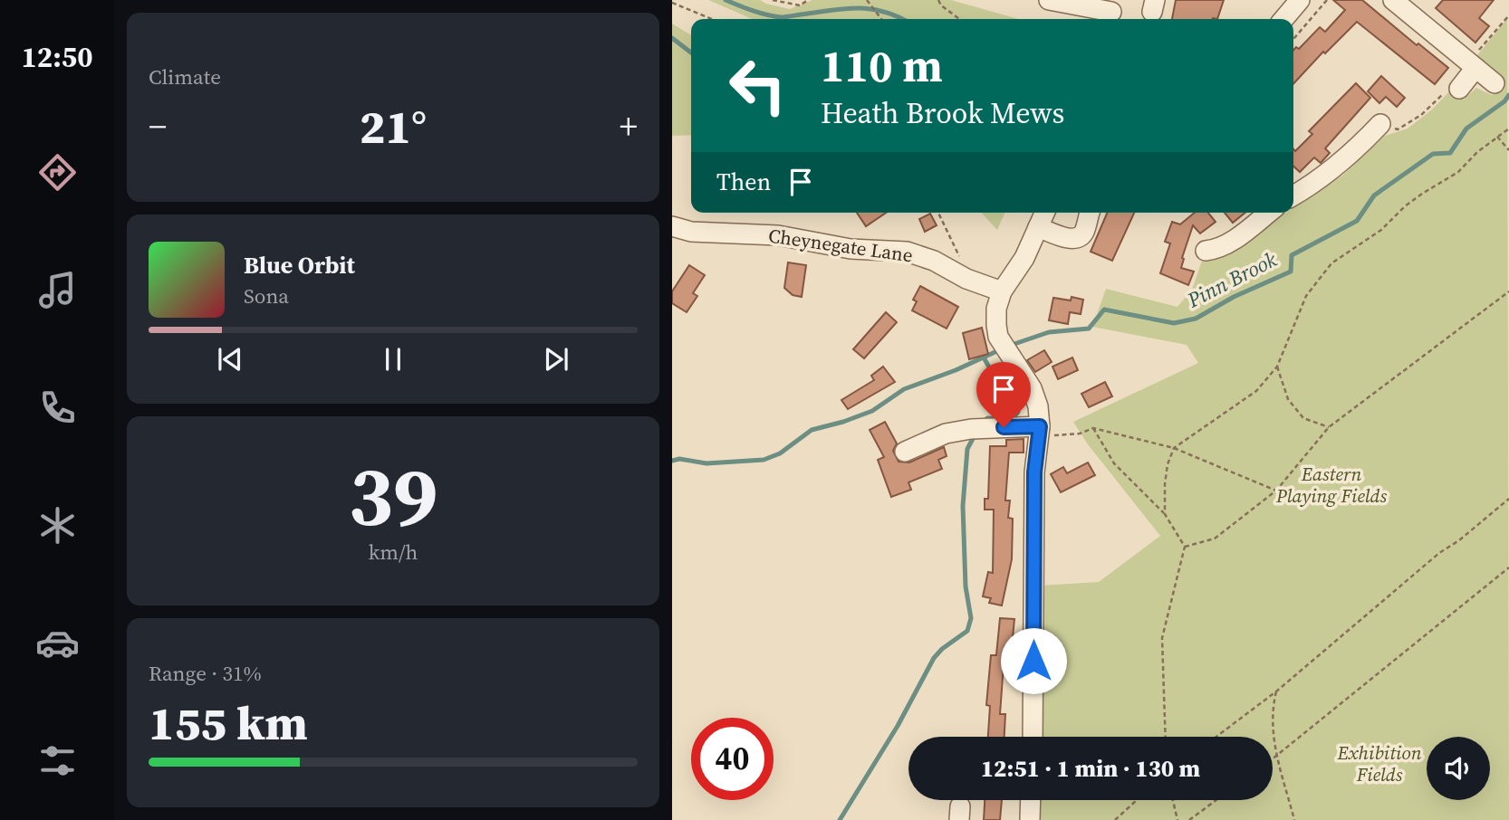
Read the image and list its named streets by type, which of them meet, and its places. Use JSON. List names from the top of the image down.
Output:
{
  "streets": {
    "street": ["Cheynegate Lane"]
  },
  "water": ["Pinn Brook"],
  "parks": ["Eastern Playing Fields", "Exhibition Fields"],
  "page": {
    "tabs": "12:50",
    "tile": [
      "Climate",
      ["39", "km/h"],
      ["Range · 31%", "155 km"]
    ],
    "turn": ["110 m", "Heath Brook Mews"],
    "heat": ["−", "21°", "+"],
    "then": "Then",
    "song": ["Blue Orbit", "Sona"],
    "limit": "40",
    "trip": "12:51 · 1 min · 130 m"
  }
}
